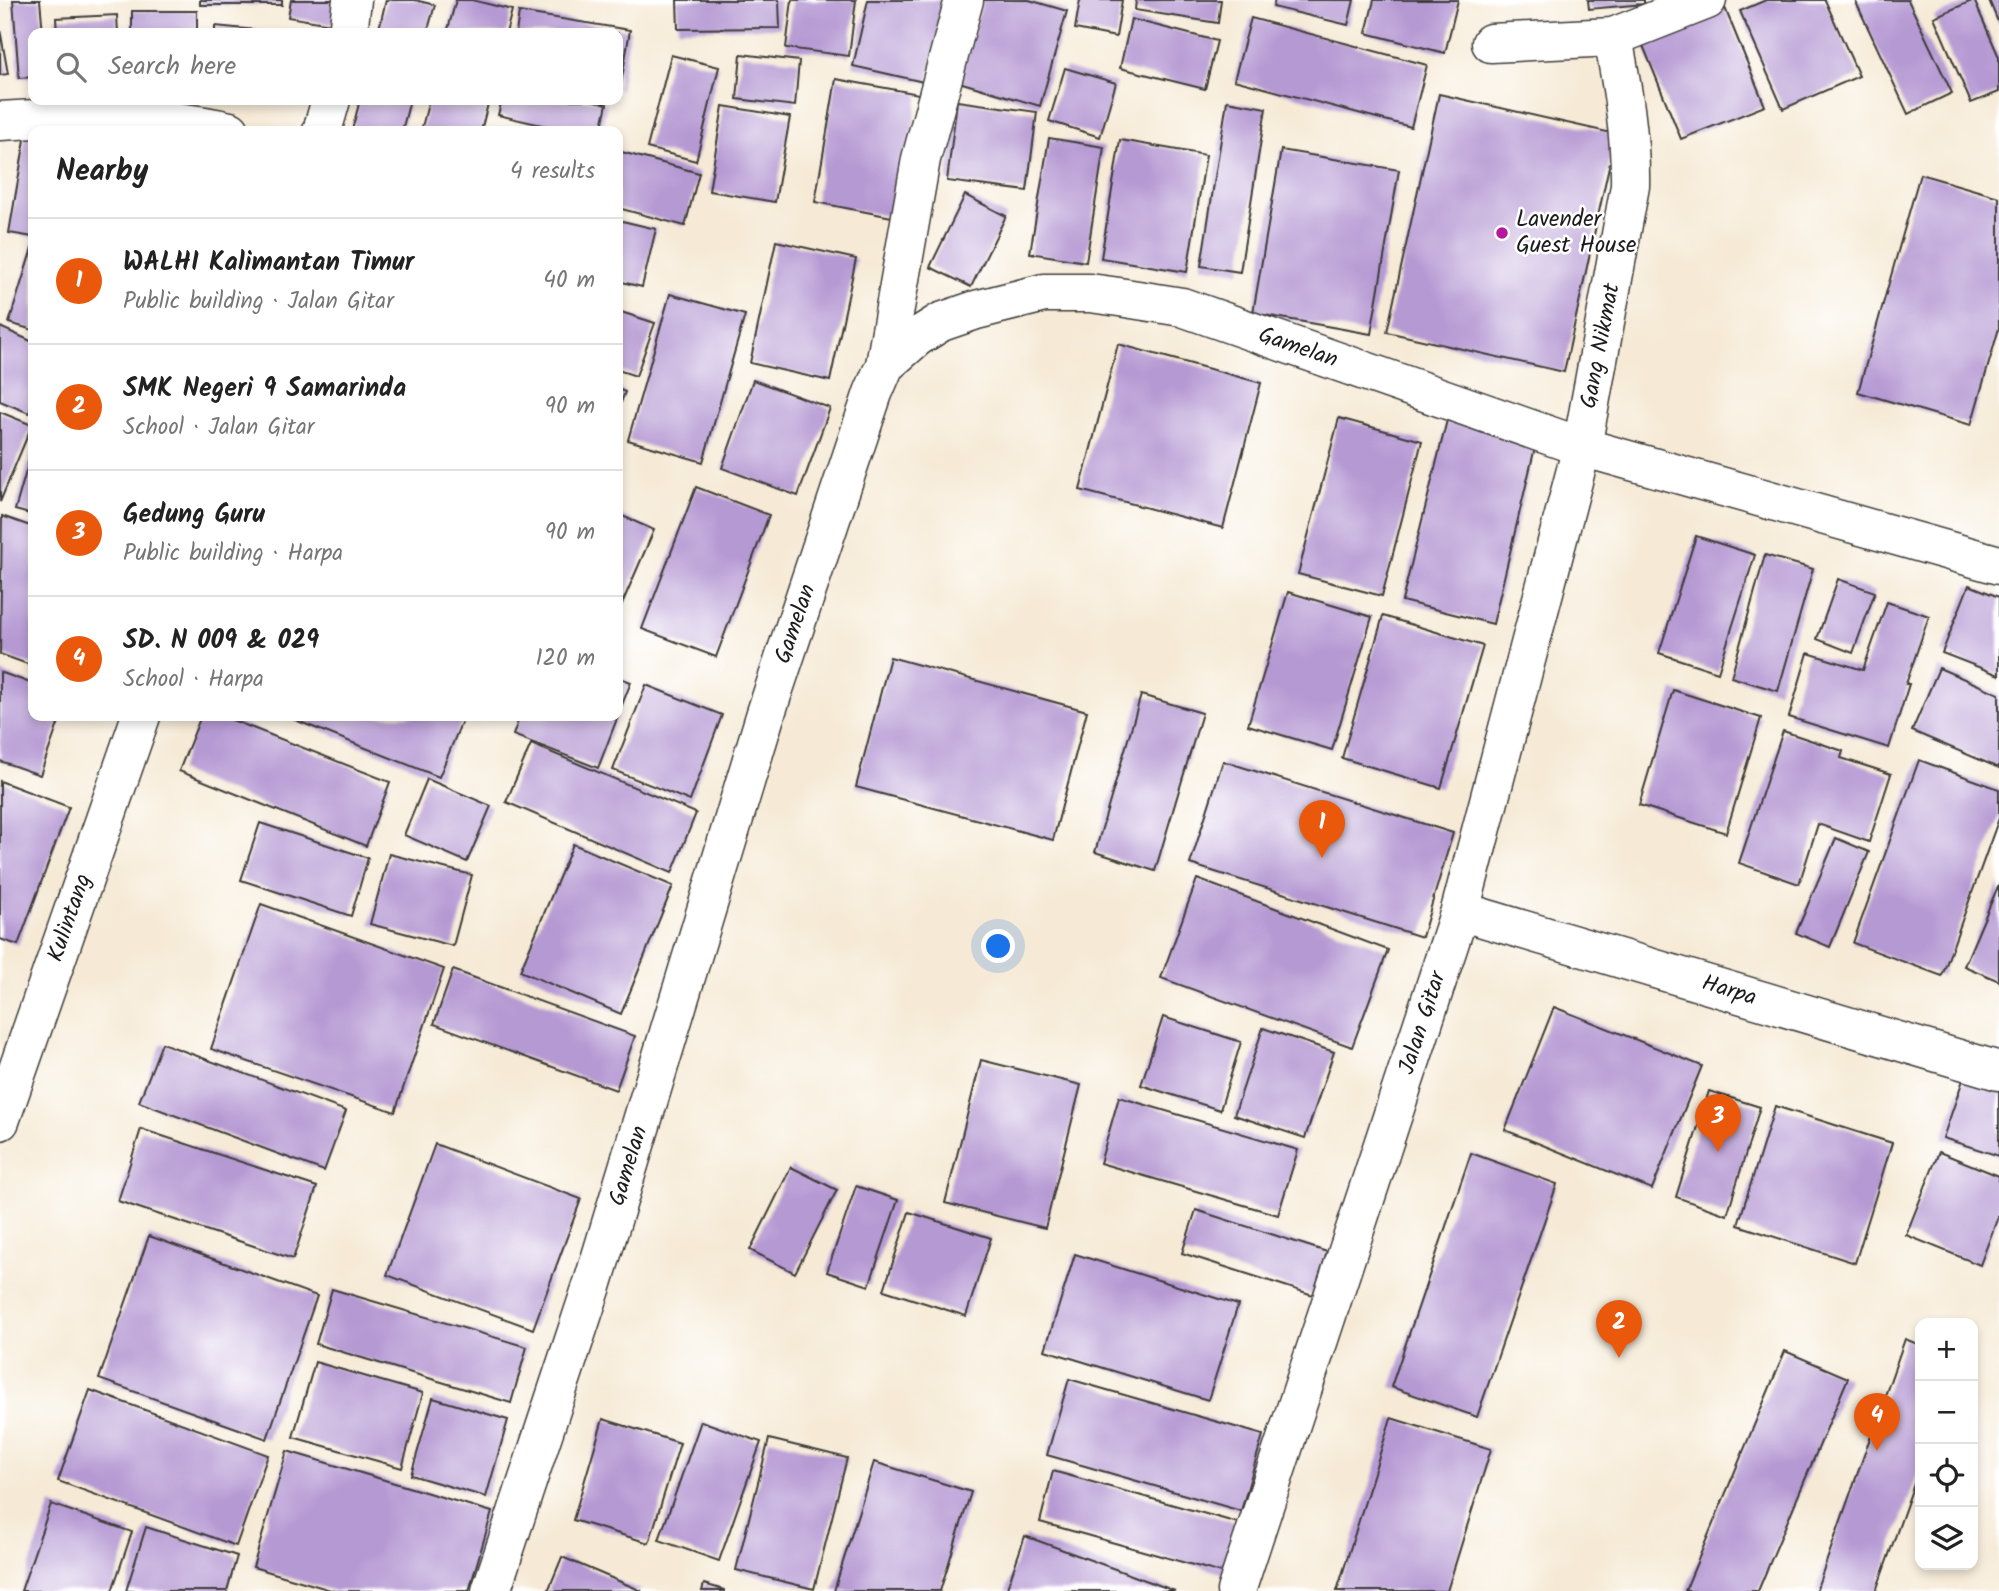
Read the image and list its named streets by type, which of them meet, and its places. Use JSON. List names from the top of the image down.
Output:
{
  "streets": {
    "street": [
      "Gang Nikmat",
      "Gamelan",
      "Kulintang",
      "Harpa",
      "Jalan Gitar"
    ]
  },
  "crossings": [
    ["Gang Nikmat", "Gamelan"],
    ["Gang Nikmat", "Jalan Gitar"],
    ["Gamelan", "Jalan Gitar"],
    ["Harpa", "Jalan Gitar"]
  ],
  "places": ["Lavender Guest House"],
  "page": {
    "search": "Search here",
    "heading": ["Nearby", "4 results"],
    "list": [
      {
        "mark": "1",
        "name": "WALHI Kalimantan Timur",
        "note": "Public building · Jalan Gitar",
        "value": "40 m"
      },
      {
        "mark": "2",
        "name": "SMK Negeri 9 Samarinda",
        "note": "School · Jalan Gitar",
        "value": "90 m"
      },
      {
        "mark": "3",
        "name": "Gedung Guru",
        "note": "Public building · Harpa",
        "value": "90 m"
      },
      {
        "mark": "4",
        "name": "SD. N 009 & 029",
        "note": "School · Harpa",
        "value": "120 m"
      }
    ],
    "pins": [
      "1",
      "3",
      "2",
      "4"
    ],
    "map_buttons": ["+", "−"]
  }
}
